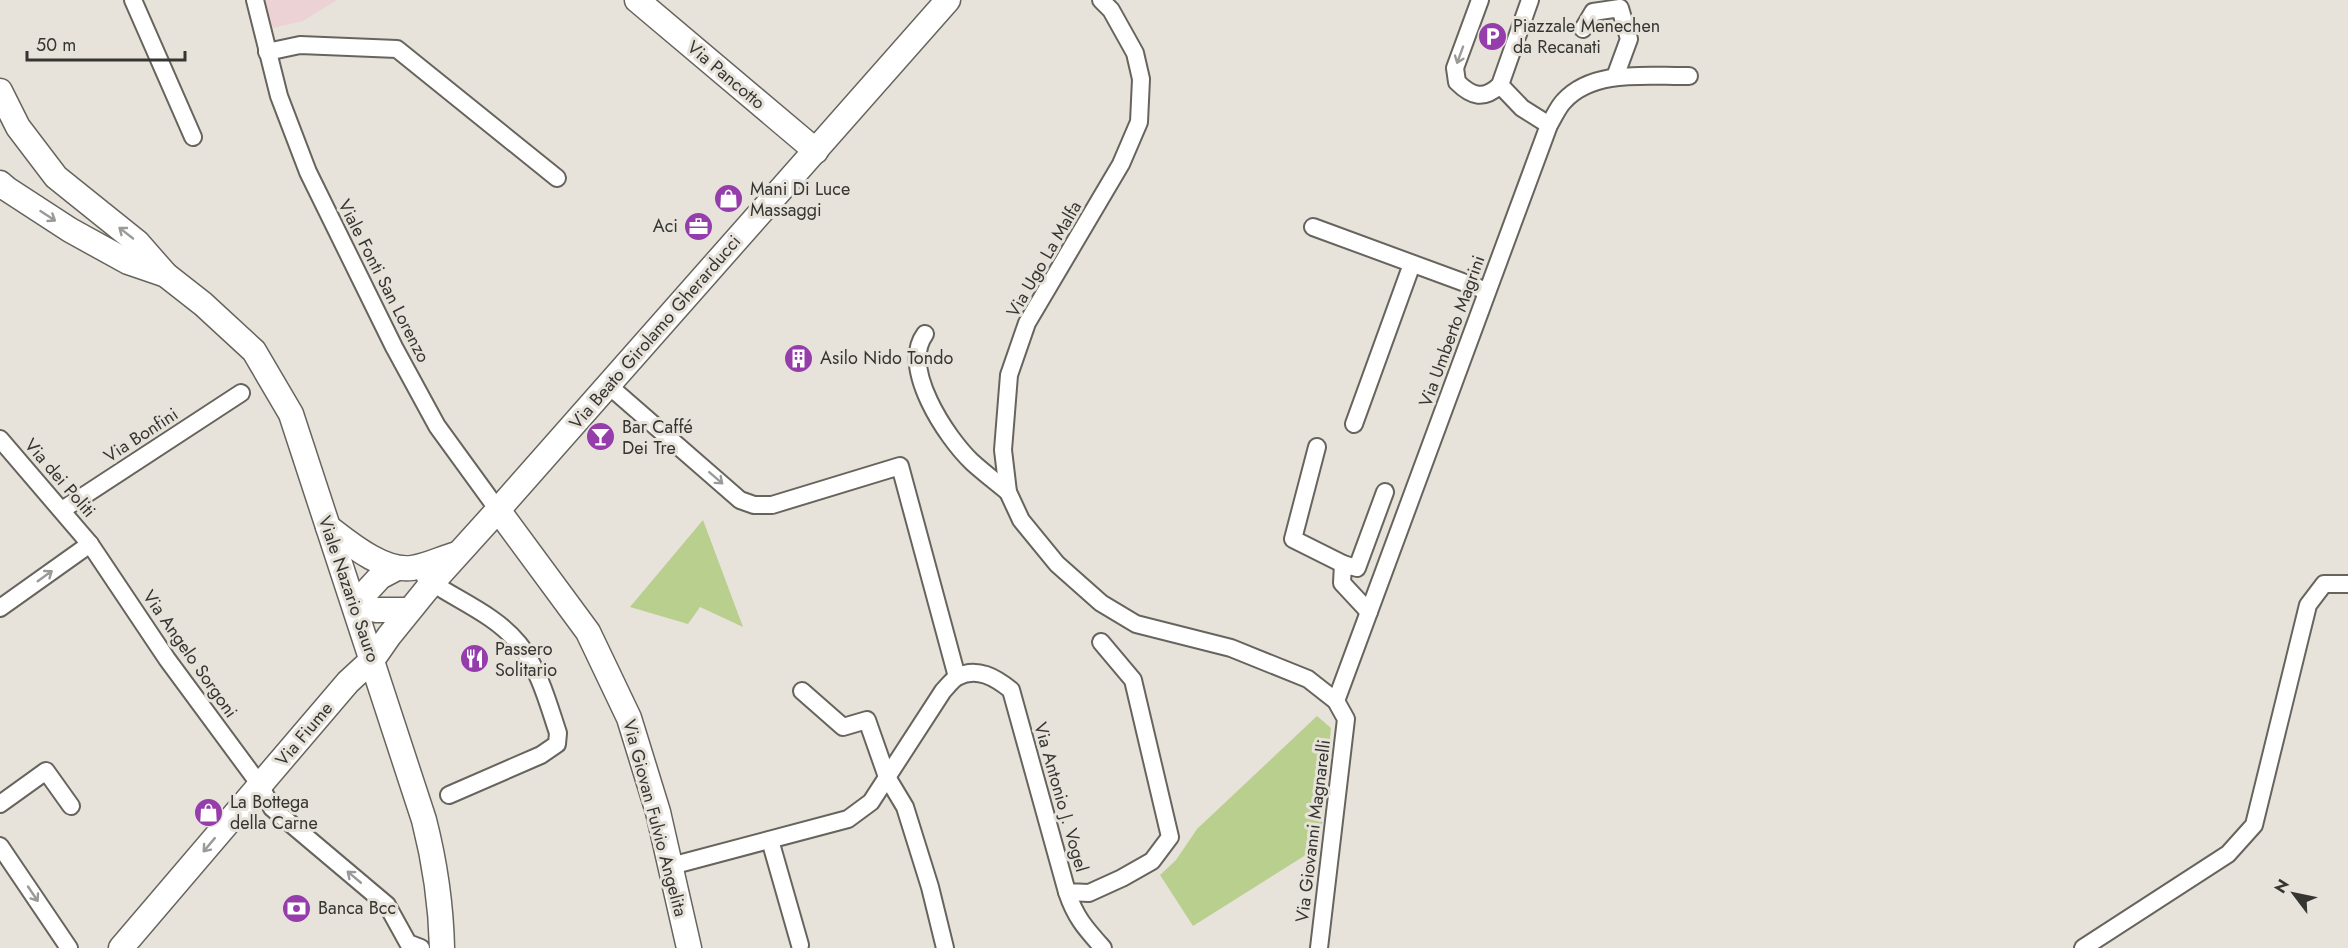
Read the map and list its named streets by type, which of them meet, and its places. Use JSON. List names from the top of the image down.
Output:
{
  "streets": {
    "main road": [
      "Via Pancotto",
      "Via Beato Girolamo Gherarducci",
      "Viale Nazario Sauro",
      "Via Fiume",
      "Via Giovan Fulvio Angelita"
    ],
    "street": [
      "Via Ugo La Malfa",
      "Viale Fonti San Lorenzo",
      "Via Umberto Magrini",
      "Via Bonfini",
      "Via dei Politi",
      "Via Angelo Sorgoni",
      "Via Antonio J. Vogel",
      "Via Giovanni Magnarelli"
    ]
  },
  "crossings": [
    ["Via Pancotto", "Via Beato Girolamo Gherarducci"],
    ["Via Ugo La Malfa", "Via Umberto Magrini"],
    ["Via Ugo La Malfa", "Via Giovanni Magnarelli"],
    ["Viale Fonti San Lorenzo", "Via Beato Girolamo Gherarducci"],
    ["Viale Fonti San Lorenzo", "Via Giovan Fulvio Angelita"],
    ["Via Beato Girolamo Gherarducci", "Via Fiume"],
    ["Via Beato Girolamo Gherarducci", "Via Giovan Fulvio Angelita"],
    ["Via Bonfini", "Via dei Politi"],
    ["Via dei Politi", "Via Angelo Sorgoni"],
    ["Viale Nazario Sauro", "Via Fiume"],
    ["Via Angelo Sorgoni", "Via Fiume"]
  ],
  "one_way": ["Via Fiume"],
  "places": {
    "parking": ["Piazzale Menechen da Recanati"],
    "shop": ["Mani Di Luce Massaggi", "La Bottega della Carne"],
    "office": ["Aci"],
    "building": ["Asilo Nido Tondo"],
    "bar": ["Bar Caffé Dei Tre"],
    "restaurant": ["Passero Solitario"],
    "bank": ["Banca Bcc"]
  },
  "scale_bar": "50 m",
  "north": "top left"
}
